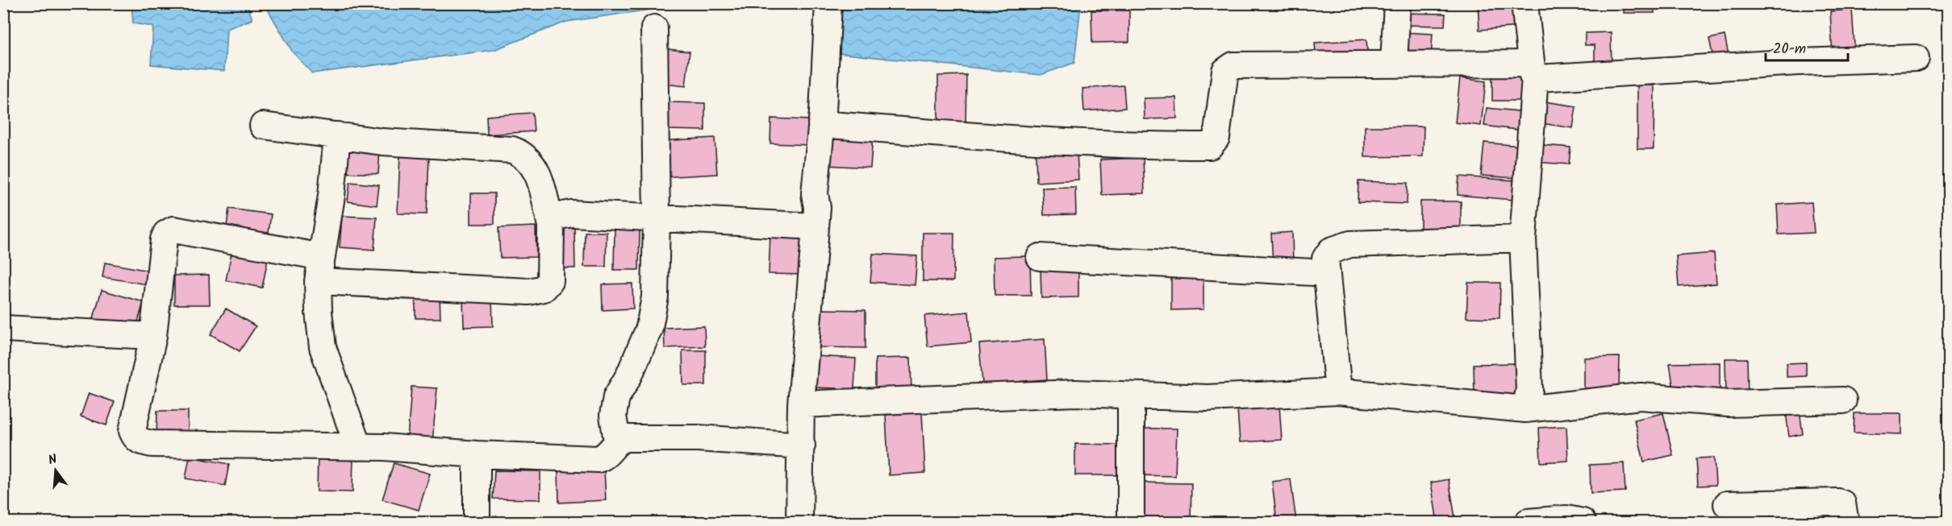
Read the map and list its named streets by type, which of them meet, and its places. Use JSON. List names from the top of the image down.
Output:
{
  "scale_bar": "20 m",
  "north": "top"
}
